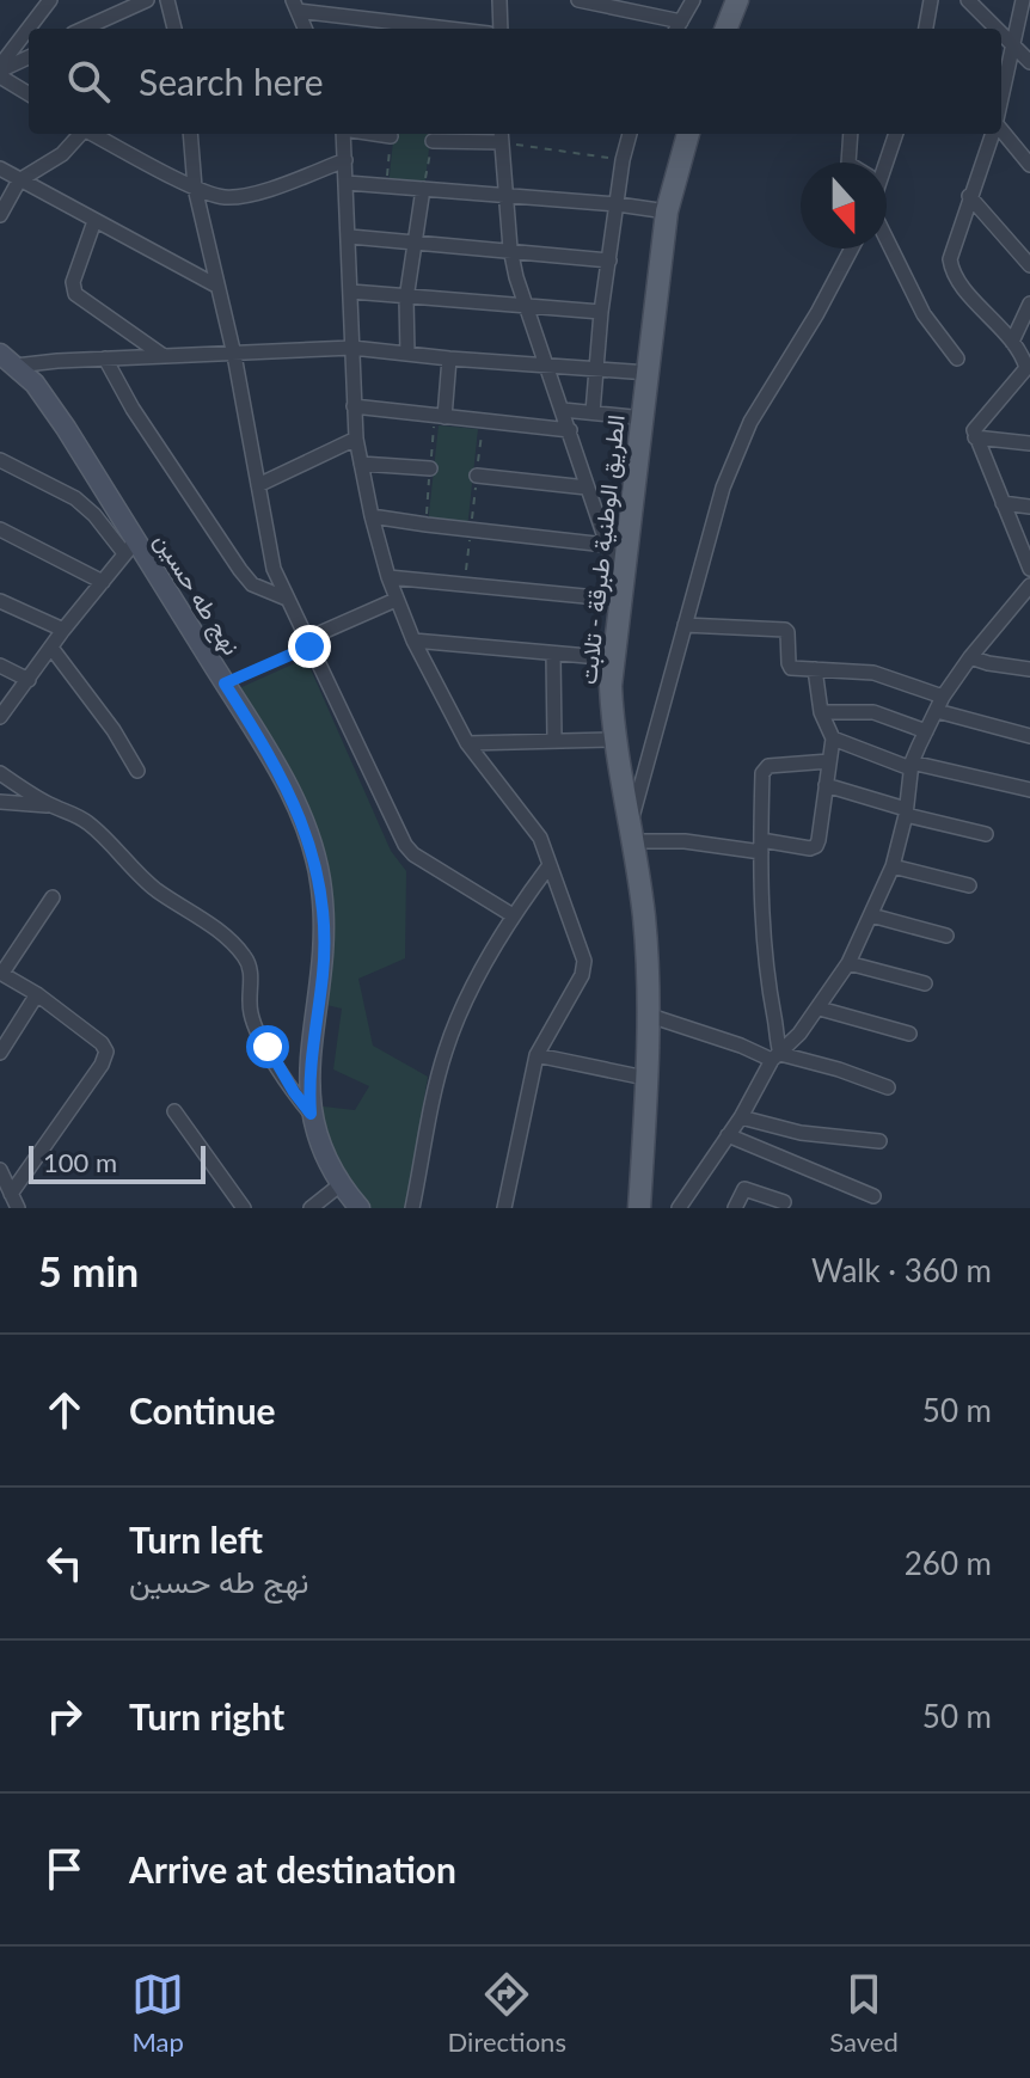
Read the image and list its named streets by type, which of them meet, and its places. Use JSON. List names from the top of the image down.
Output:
{
  "streets": {
    "main road": ["الطريق الوطنية طبرقة - تلابت", "نهج طه حسين"]
  },
  "scale_bar": "100 m",
  "north": "bottom",
  "page": {
    "search": "Search here",
    "scale": "100 m",
    "heading": ["5 min", "Walk · 360 m"],
    "list": [
      ["Continue", "50 m"],
      ["Turn left", "نهج طه حسين", "260 m"],
      ["Turn right", "50 m"],
      "Arrive at destination"
    ],
    "nav": ["Map", "Directions", "Saved"]
  }
}
